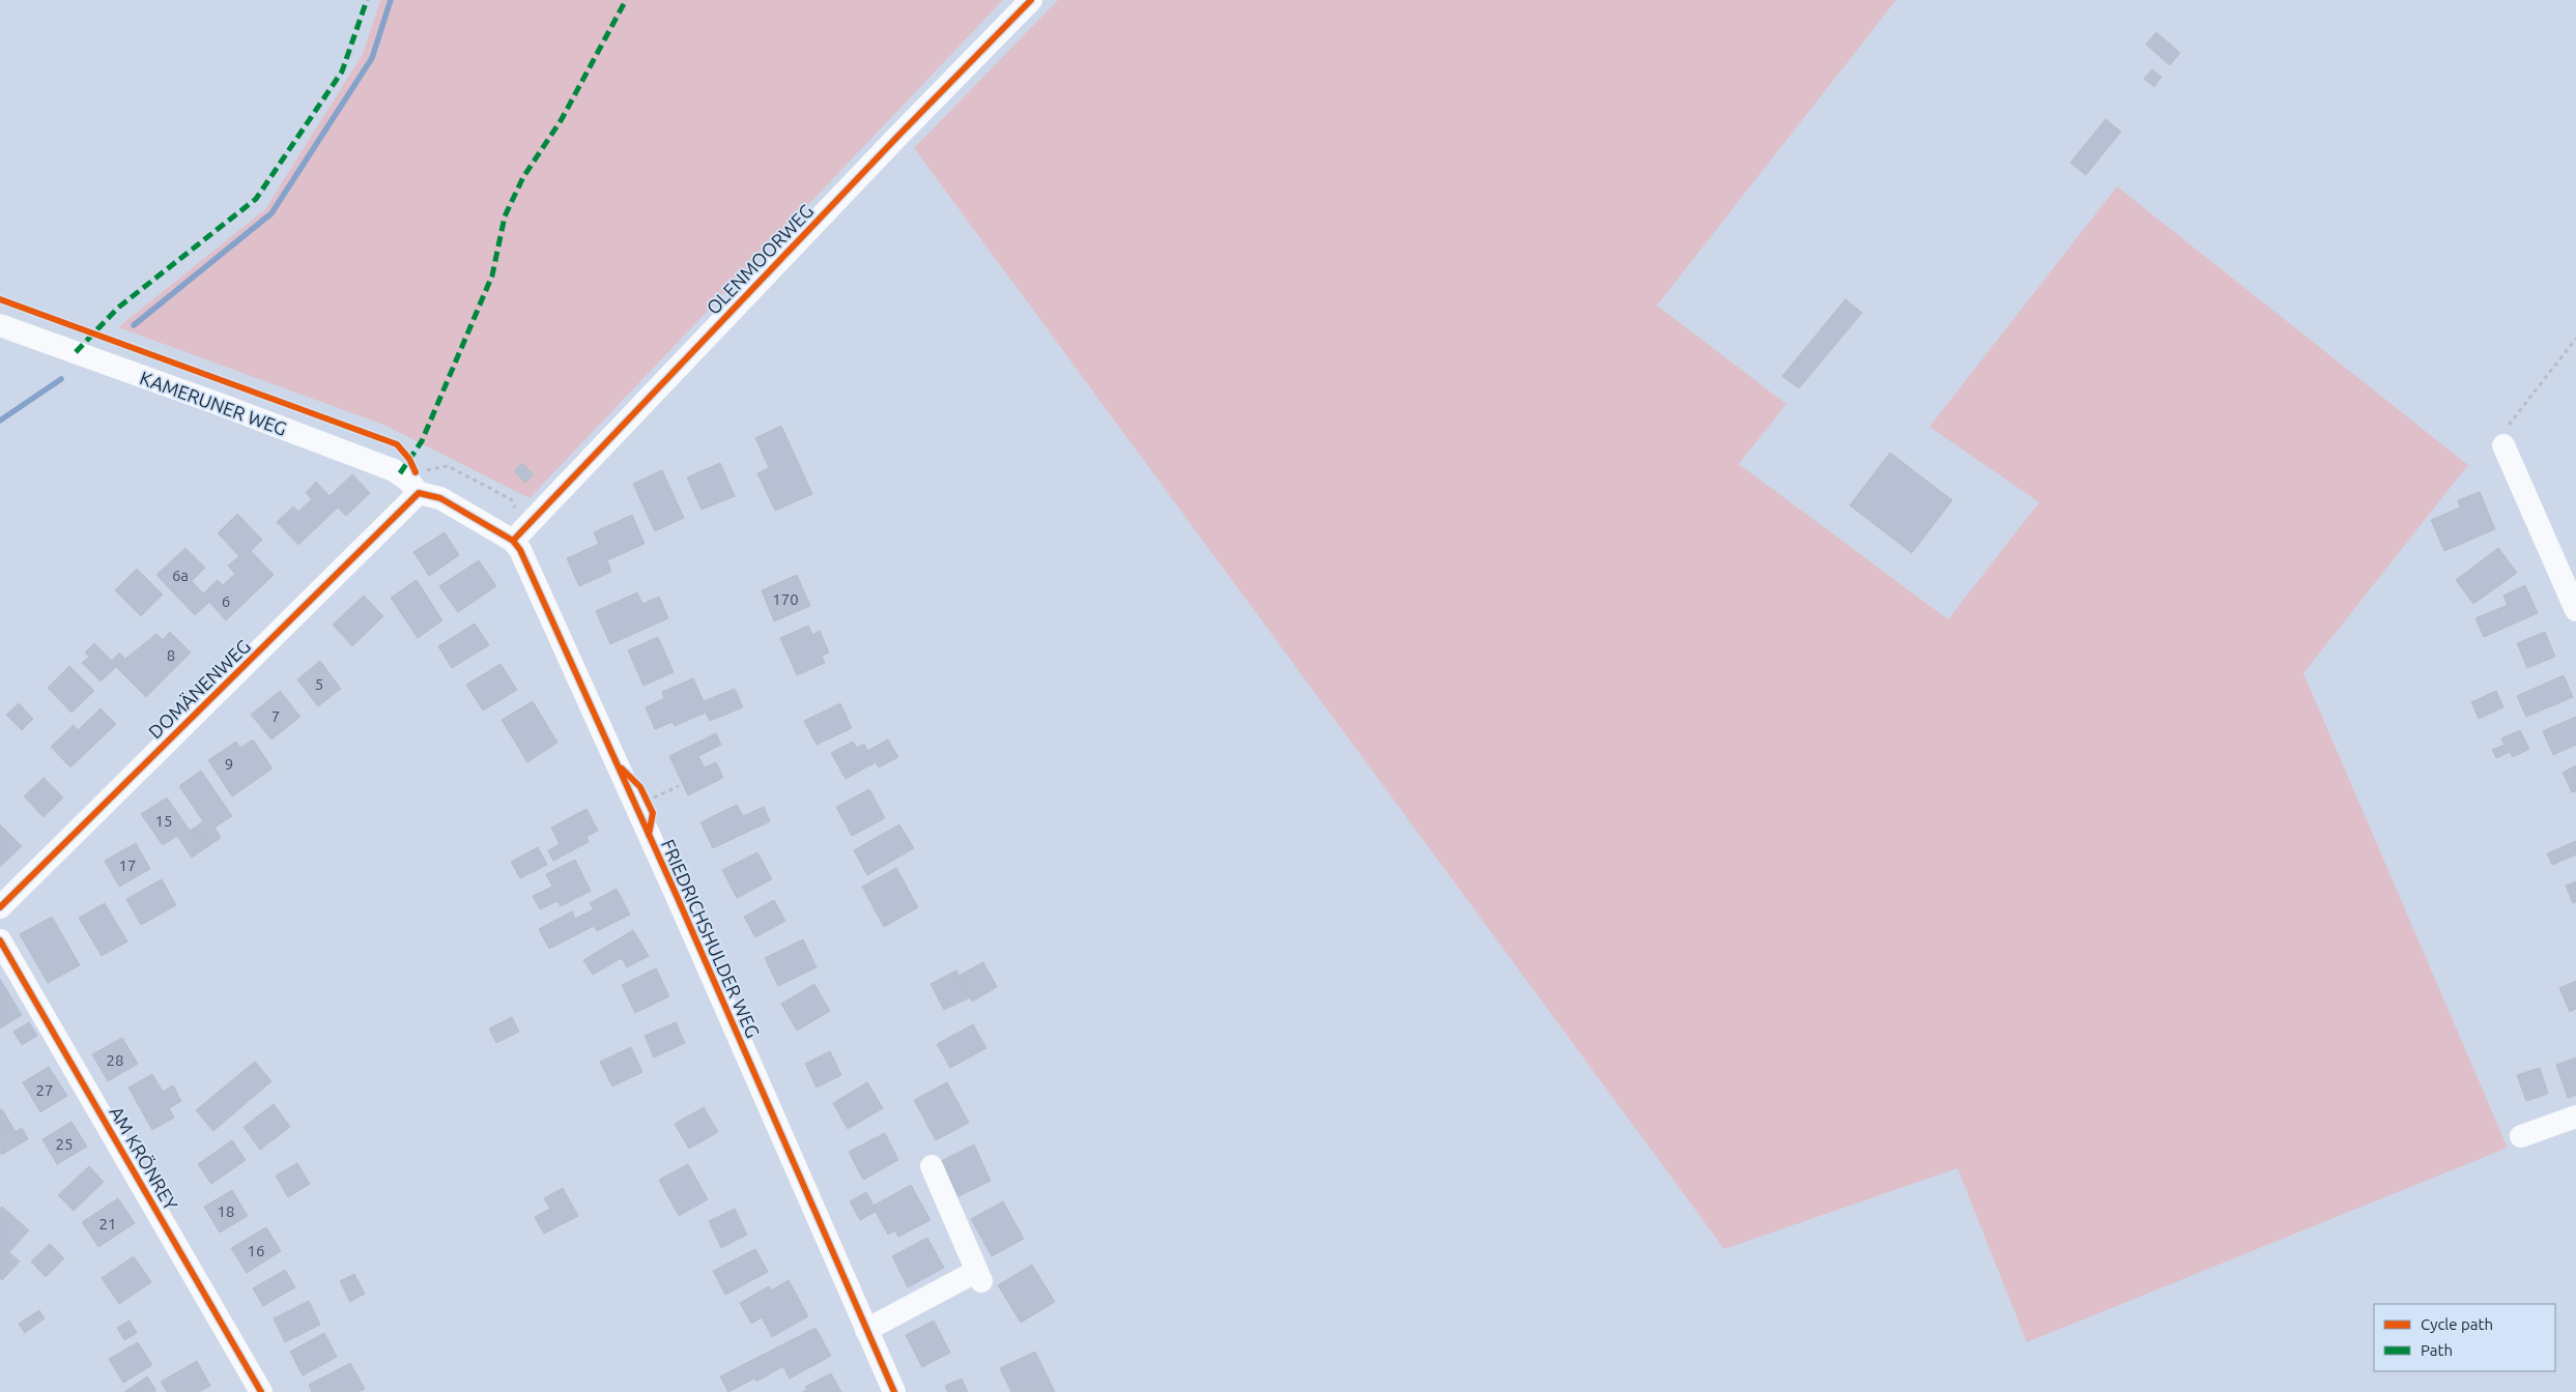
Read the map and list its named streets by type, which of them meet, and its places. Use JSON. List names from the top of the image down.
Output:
{
  "streets": {
    "street": [
      "OLENMOORWEG",
      "KAMERUNER WEG",
      "DOMÄNENWEG",
      "FRIEDRICHSHULDER WEG",
      "AM KRÖNREY"
    ]
  },
  "crossings": [
    ["OLENMOORWEG", "FRIEDRICHSHULDER WEG"],
    ["KAMERUNER WEG", "DOMÄNENWEG"],
    ["KAMERUNER WEG", "FRIEDRICHSHULDER WEG"],
    ["DOMÄNENWEG", "FRIEDRICHSHULDER WEG"]
  ],
  "house_numbers": [
    "6a",
    "170",
    "6",
    "8",
    "5",
    "7",
    "9",
    "15",
    "17",
    "28",
    "27",
    "25",
    "18",
    "21",
    "16"
  ],
  "legend": ["Cycle path", "Path"]
}
